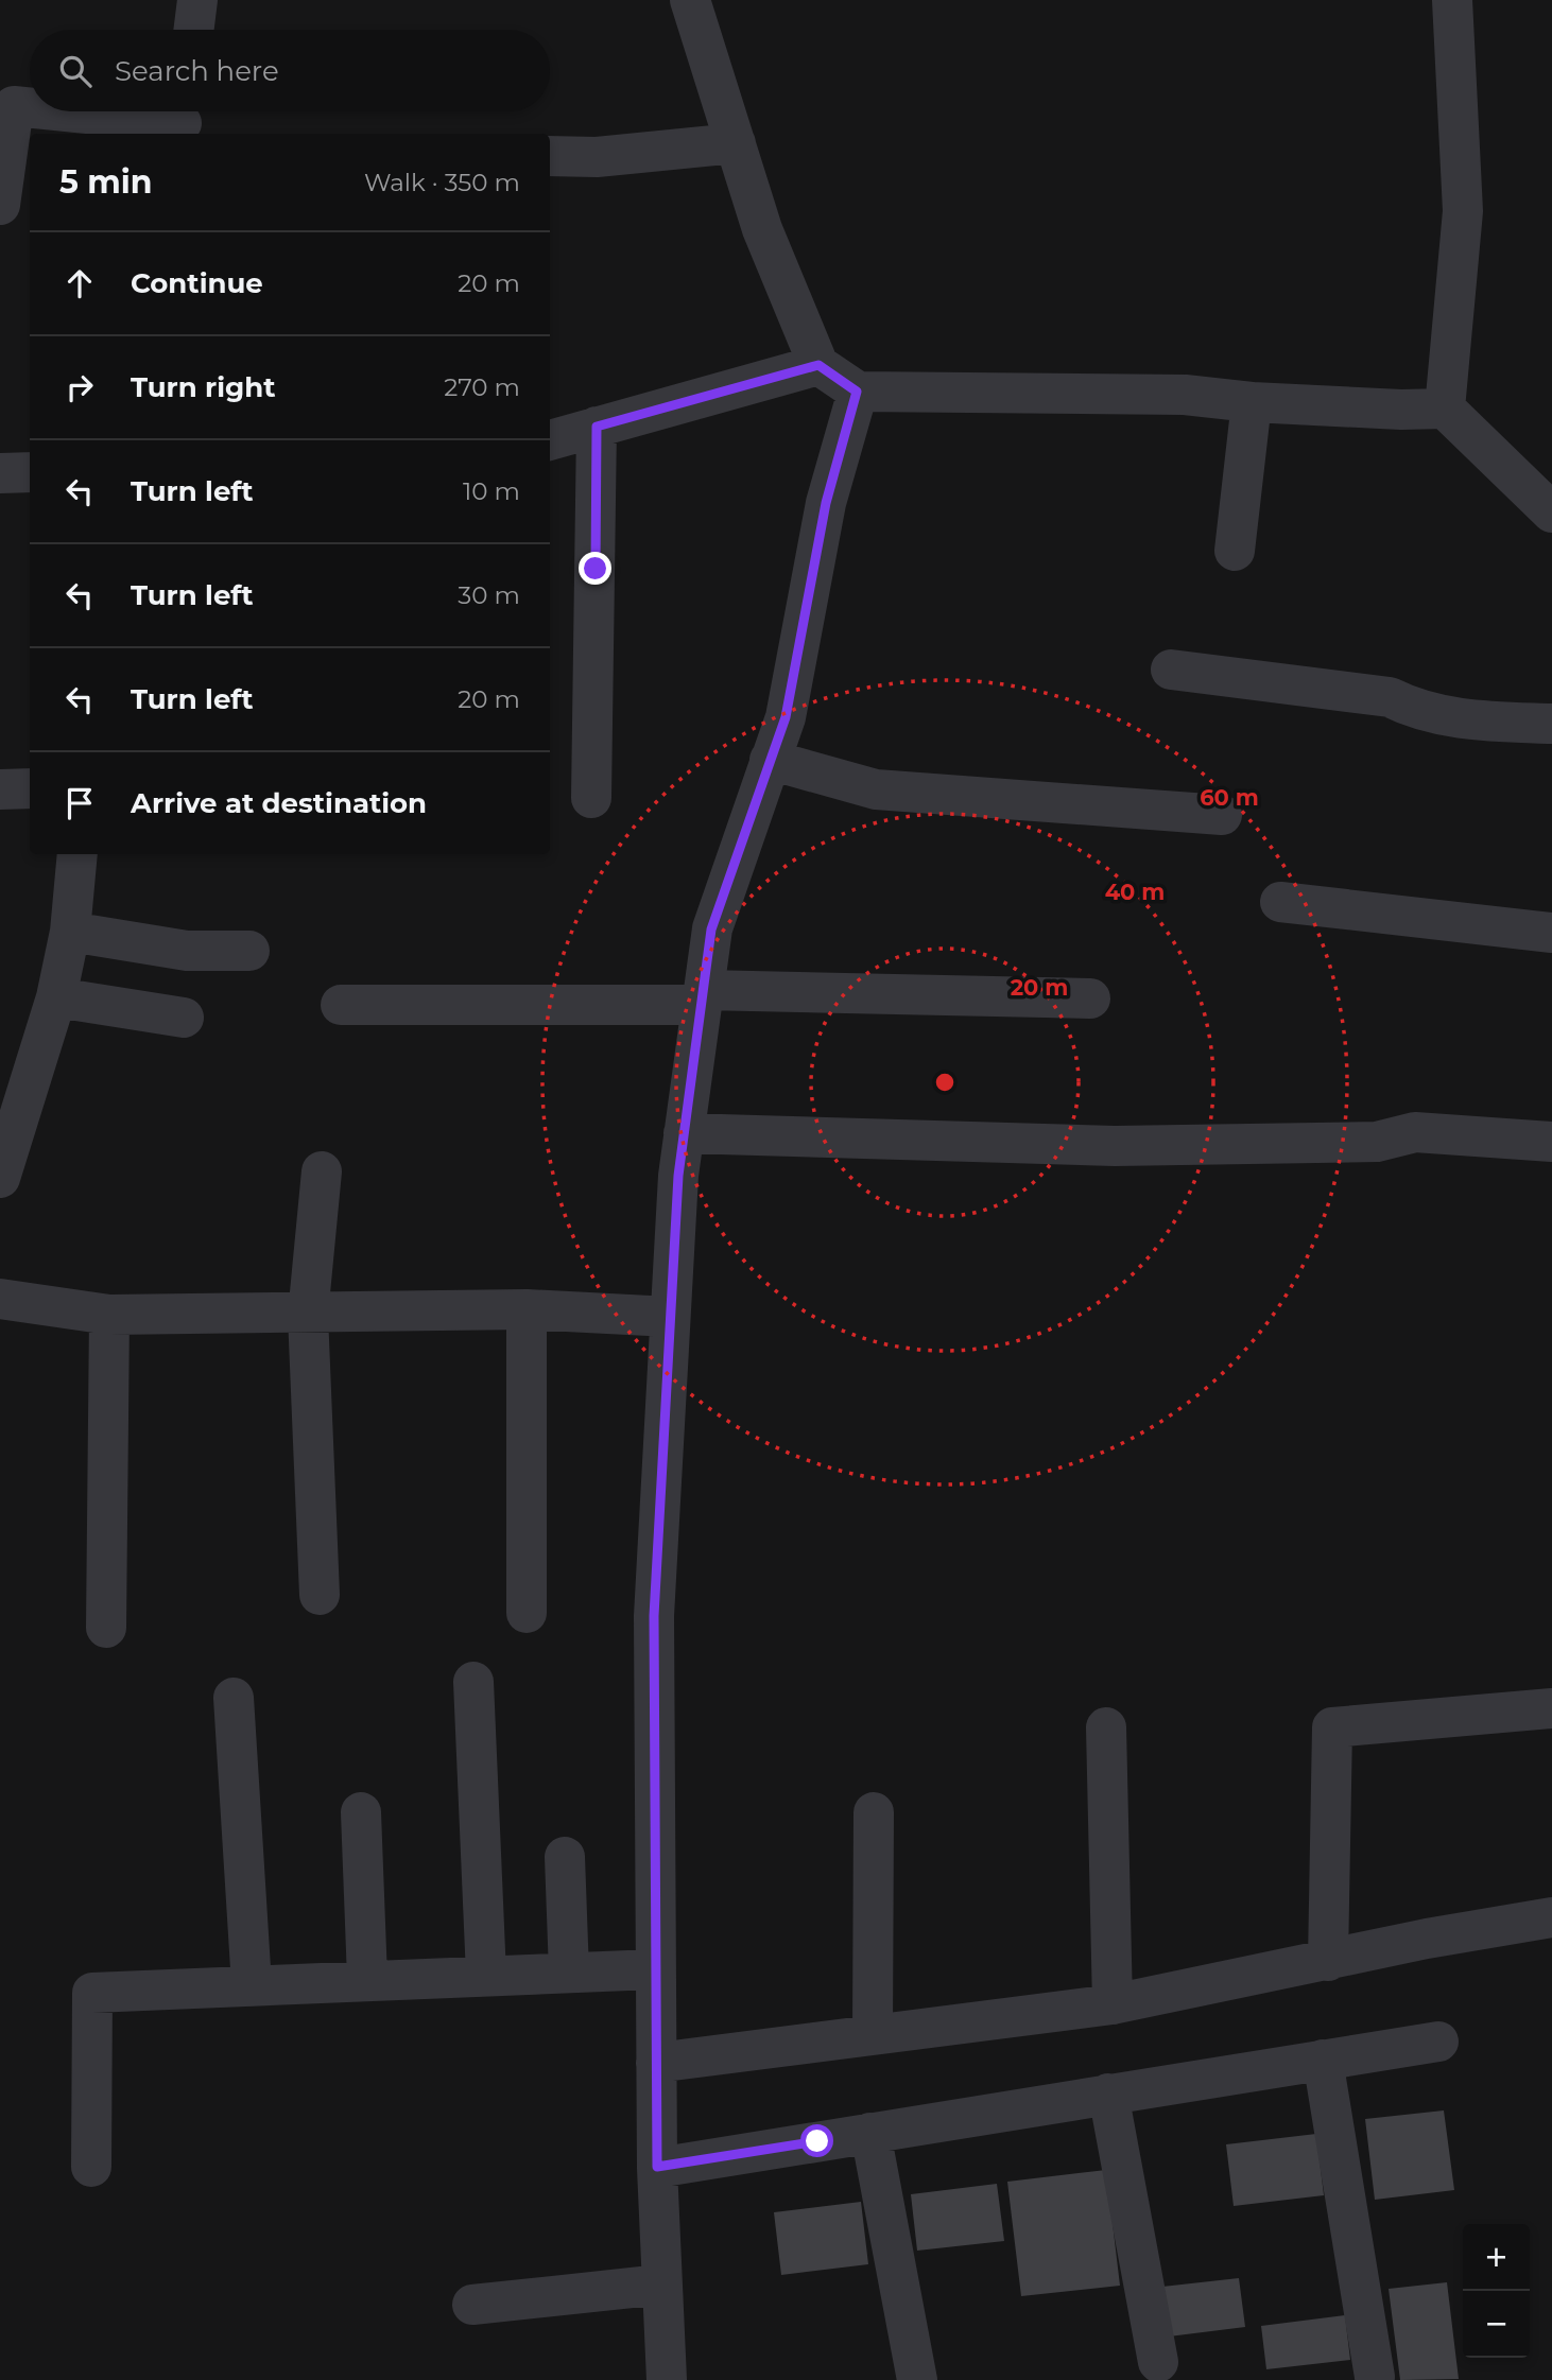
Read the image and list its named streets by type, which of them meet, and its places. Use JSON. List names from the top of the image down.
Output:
{
  "page": {
    "search": "Search here",
    "heading": ["5 min", "Walk · 350 m"],
    "list": [
      ["Continue", "20 m"],
      ["Turn right", "270 m"],
      ["Turn left", "10 m"],
      ["Turn left", "30 m"],
      ["Turn left", "20 m"],
      "Arrive at destination"
    ],
    "map_buttons": ["+", "−"]
  },
  "rings": ["60 m", "40 m", "20 m"]
}
